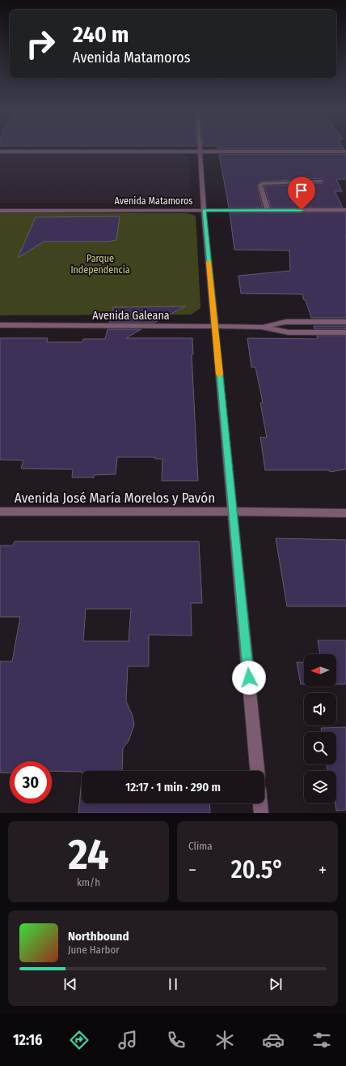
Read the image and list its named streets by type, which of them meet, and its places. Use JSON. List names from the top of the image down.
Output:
{
  "streets": {
    "street": ["Avenida Matamoros", "Avenida Galeana", "Avenida José María Morelos y Pavón"]
  },
  "parks": ["Parque Independencia"],
  "north": "left",
  "page": {
    "turn": ["240 m", "Avenida Matamoros"],
    "limit": "30",
    "trip": "12:17 · 1 min · 290 m",
    "tile": [
      ["24", "km/h"],
      "Clima"
    ],
    "heat": ["−", "20.5°", "+"],
    "song": ["Northbound", "June Harbor"],
    "tabs": "12:16"
  }
}
